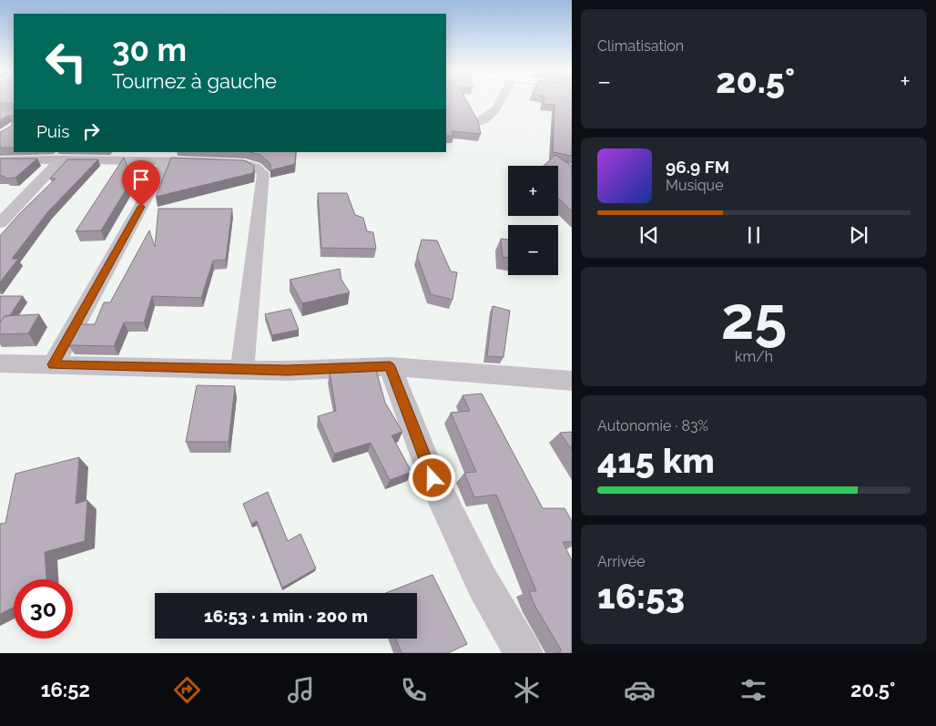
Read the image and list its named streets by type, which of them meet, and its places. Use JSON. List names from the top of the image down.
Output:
{
  "page": {
    "tile": [
      "Climatisation",
      ["25", "km/h"],
      ["Autonomie · 83%", "415 km"],
      ["Arrivée", "16:53"]
    ],
    "turn": ["30 m", "Tournez à gauche"],
    "heat": ["−", "20.5°", "+"],
    "then": "Puis",
    "song": ["96.9 FM", "Musique"],
    "map_buttons": ["+", "−"],
    "limit": "30",
    "trip": "16:53 · 1 min · 200 m",
    "tabs": ["16:52", "20.5°"]
  }
}
